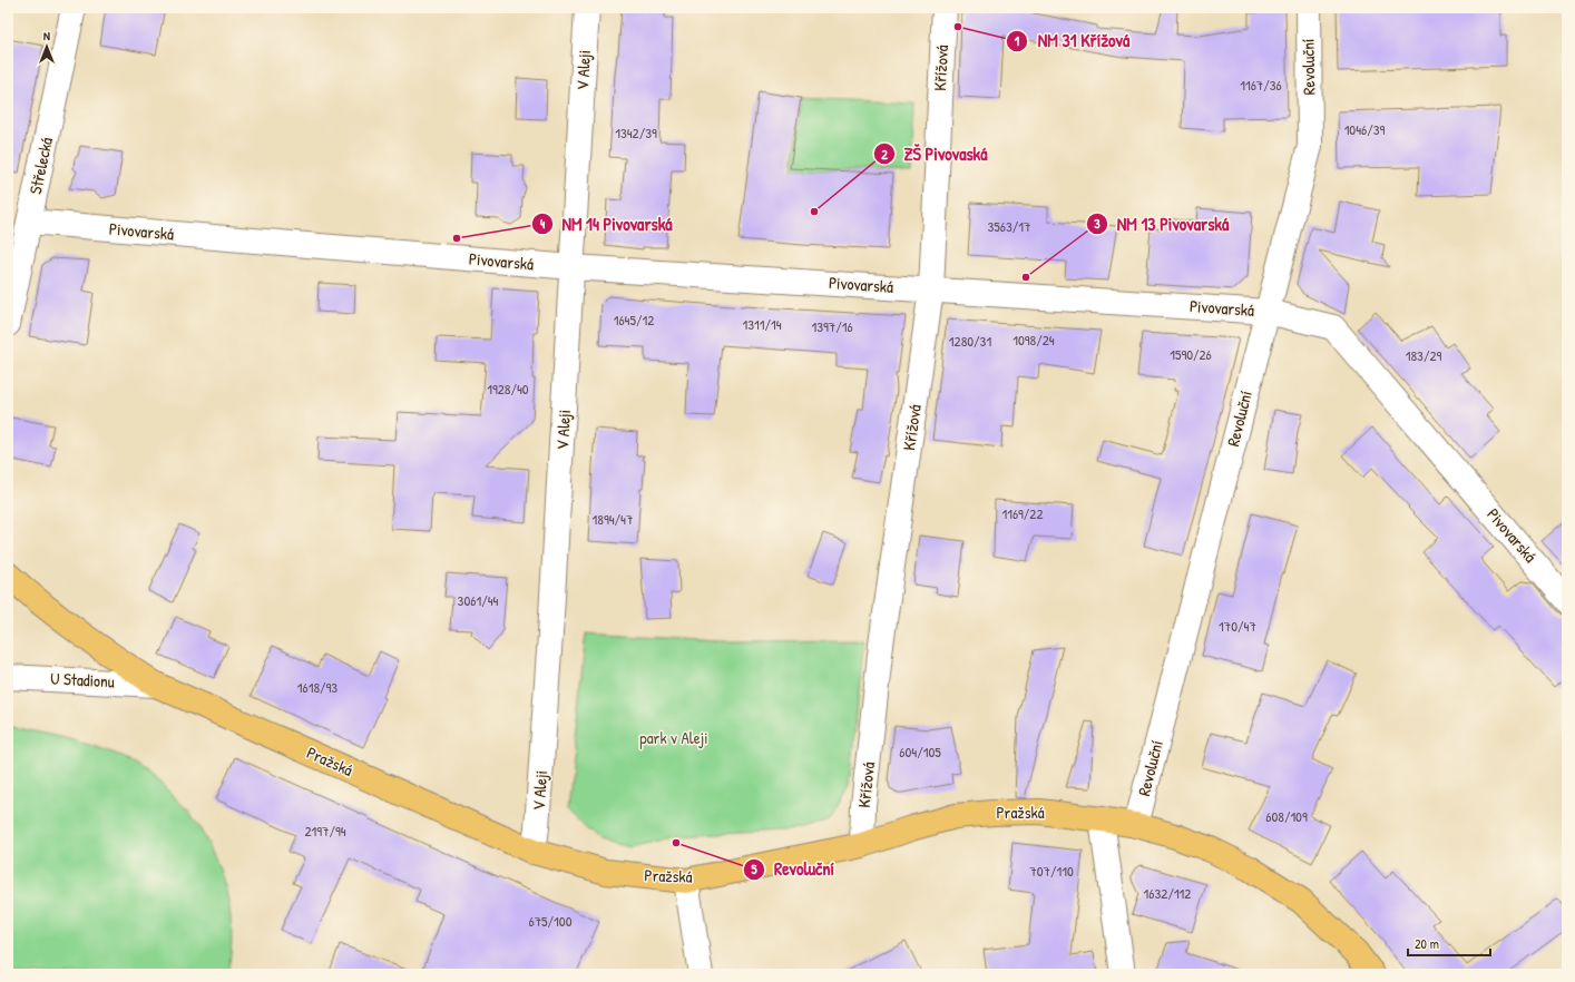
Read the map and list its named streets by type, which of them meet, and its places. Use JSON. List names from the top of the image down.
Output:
{
  "streets": {
    "main road": ["Pražská"],
    "street": [
      "Revoluční",
      "Křížová",
      "V Aleji",
      "Střelecká",
      "Pivovarská",
      "U Stadionu"
    ]
  },
  "crossings": [
    ["Revoluční", "Pivovarská"],
    ["Revoluční", "Pražská"],
    ["Křížová", "Pivovarská"],
    ["Křížová", "Pražská"],
    ["V Aleji", "Pivovarská"],
    ["V Aleji", "Pražská"],
    ["Střelecká", "Pivovarská"],
    ["U Stadionu", "Pražská"]
  ],
  "parks": ["park v Aleji"],
  "places": [
    "NM 31 Křížová",
    "ZŠ Pivovaská",
    "NM 14 Pivovarská",
    "NM 13 Pivovarská",
    "Revoluční"
  ],
  "house_numbers": [
    "1167/36",
    "1046/39",
    "1342/39",
    "3563/17",
    "1645/12",
    "1311/14",
    "1397/16",
    "1098/24",
    "1280/31",
    "1590/26",
    "183/29",
    "1928/40",
    "1169/22",
    "1894/47",
    "3061/44",
    "170/47",
    "1618/93",
    "604/105",
    "608/109",
    "2197/94",
    "707/110",
    "1632/112",
    "675/100"
  ],
  "scale_bar": "20 m",
  "north": "top"
}
